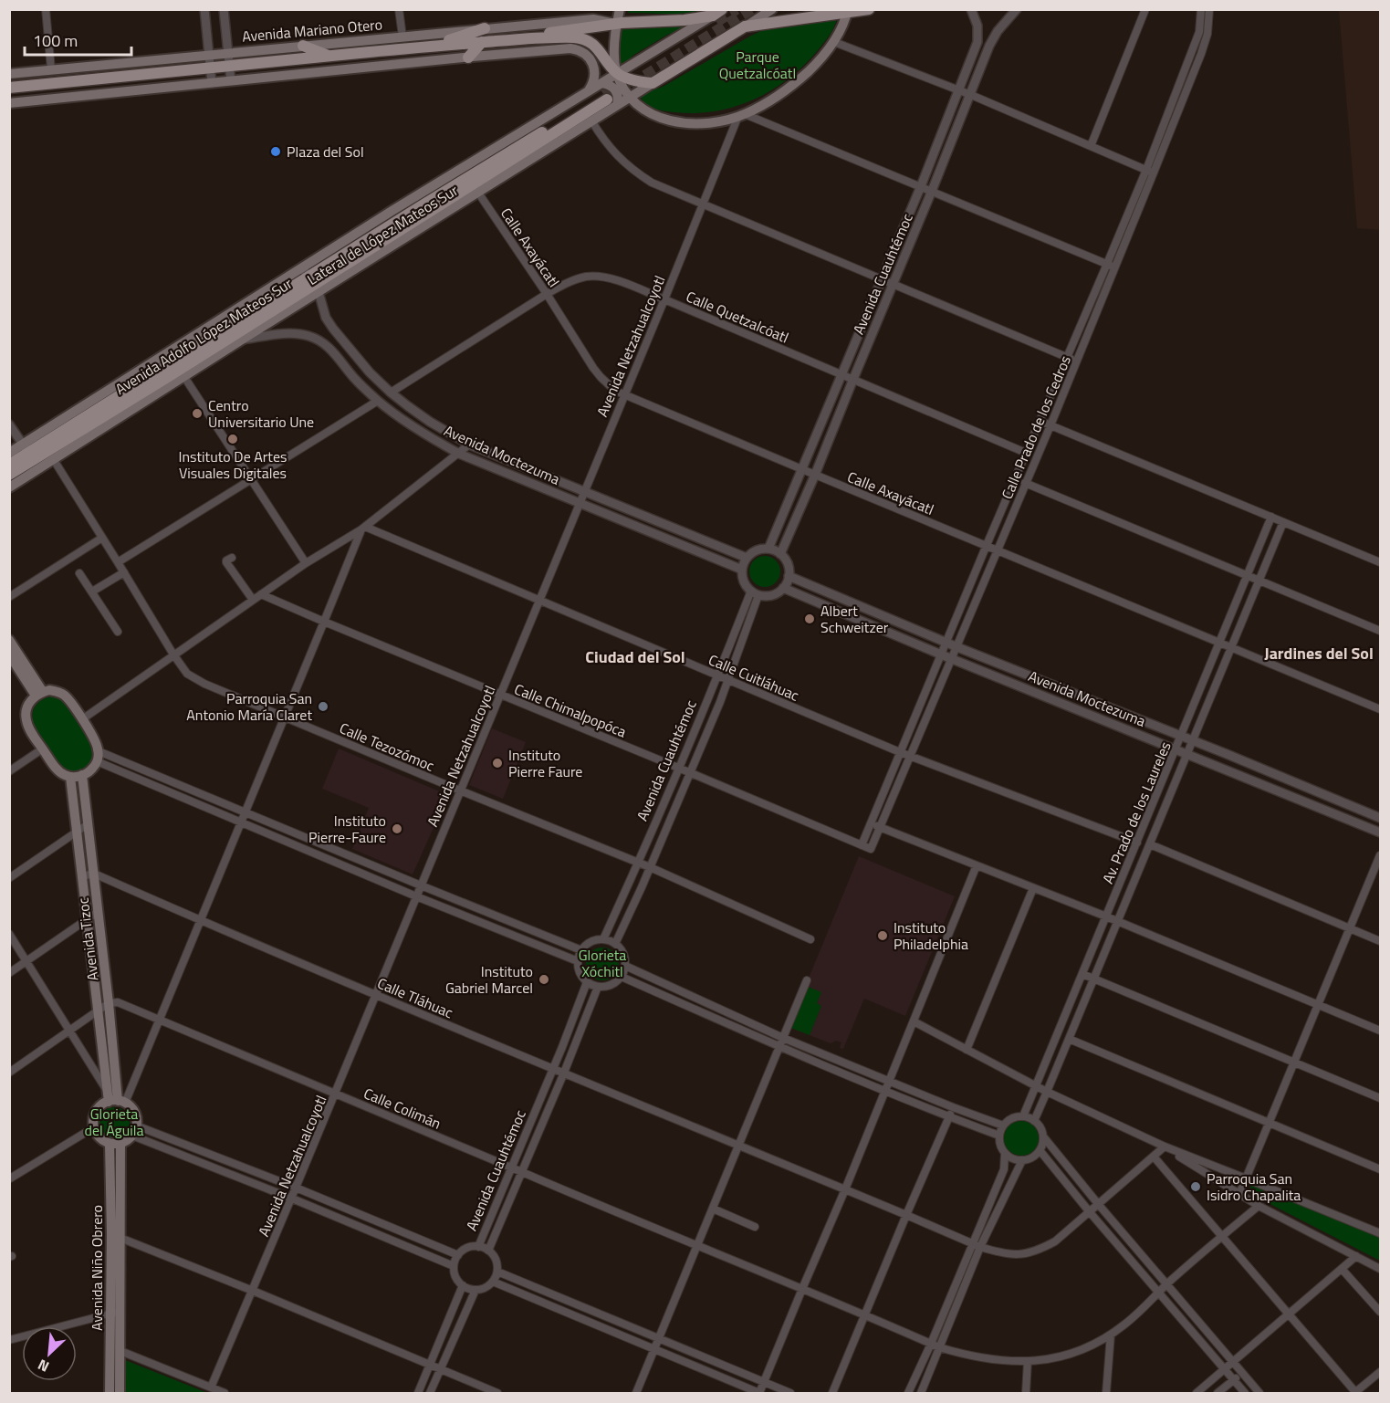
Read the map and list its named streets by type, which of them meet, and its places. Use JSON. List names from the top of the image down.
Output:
{
  "streets": {
    "main road": [
      "Avenida Mariano Otero",
      "Lateral de López Mateos Sur",
      "Avenida Adolfo López Mateos Sur",
      "Avenida Tizoc",
      "Avenida Niño Obrero"
    ],
    "street": [
      "Calle Axayácatl",
      "Avenida Cuauhtémoc",
      "Calle Quetzalcóatl",
      "Avenida Netzahualcoyotl",
      "Calle Prado de los Cedros",
      "Avenida Moctezuma",
      "Calle Cuitláhuac",
      "Calle Chimalpopóca",
      "Calle Tezozómoc",
      "Av. Prado de los Laureles",
      "Calle Tláhuac",
      "Calle Colimán"
    ]
  },
  "crossings": [
    ["Avenida Mariano Otero", "Lateral de López Mateos Sur"],
    ["Lateral de López Mateos Sur", "Calle Axayácatl"],
    ["Lateral de López Mateos Sur", "Avenida Adolfo López Mateos Sur"],
    ["Lateral de López Mateos Sur", "Avenida Moctezuma"],
    ["Lateral de López Mateos Sur", "Calle Tezozómoc"],
    ["Calle Axayácatl", "Avenida Cuauhtémoc"],
    ["Calle Axayácatl", "Calle Quetzalcóatl"],
    ["Calle Axayácatl", "Avenida Netzahualcoyotl"],
    ["Calle Axayácatl", "Calle Prado de los Cedros"],
    ["Calle Axayácatl", "Av. Prado de los Laureles"],
    ["Avenida Cuauhtémoc", "Calle Quetzalcóatl"],
    ["Avenida Cuauhtémoc", "Avenida Moctezuma"],
    ["Avenida Cuauhtémoc", "Calle Cuitláhuac"],
    ["Avenida Cuauhtémoc", "Calle Chimalpopóca"],
    ["Avenida Cuauhtémoc", "Calle Tezozómoc"],
    ["Avenida Cuauhtémoc", "Calle Tláhuac"],
    ["Avenida Cuauhtémoc", "Calle Colimán"],
    ["Calle Quetzalcóatl", "Avenida Netzahualcoyotl"],
    ["Calle Quetzalcóatl", "Calle Prado de los Cedros"],
    ["Calle Quetzalcóatl", "Avenida Moctezuma"],
    ["Avenida Adolfo López Mateos Sur", "Avenida Moctezuma"],
    ["Avenida Netzahualcoyotl", "Avenida Moctezuma"],
    ["Avenida Netzahualcoyotl", "Calle Cuitláhuac"],
    ["Avenida Netzahualcoyotl", "Calle Chimalpopóca"],
    ["Avenida Netzahualcoyotl", "Calle Tezozómoc"],
    ["Avenida Netzahualcoyotl", "Calle Tláhuac"],
    ["Avenida Netzahualcoyotl", "Calle Colimán"],
    ["Calle Prado de los Cedros", "Avenida Moctezuma"],
    ["Calle Prado de los Cedros", "Calle Cuitláhuac"],
    ["Calle Prado de los Cedros", "Calle Chimalpopóca"],
    ["Avenida Moctezuma", "Av. Prado de los Laureles"],
    ["Calle Cuitláhuac", "Av. Prado de los Laureles"],
    ["Avenida Tizoc", "Calle Tláhuac"],
    ["Avenida Tizoc", "Calle Colimán"],
    ["Avenida Tizoc", "Avenida Niño Obrero"]
  ],
  "districts": ["Jardines del Sol", "Ciudad del Sol"],
  "parks": ["Parque Quetzalcóatl", "Glorieta Xóchitl", "Glorieta del Águila"],
  "places": [
    "Plaza del Sol",
    "Centro Universitario Une",
    "Instituto De Artes Visuales Digitales",
    "Albert Schweitzer",
    "Parroquia San Antonio María Claret",
    "Instituto Pierre Faure",
    "Instituto Pierre-Faure",
    "Instituto Philadelphia",
    "Instituto Gabriel Marcel",
    "Parroquia San Isidro Chapalita"
  ],
  "scale_bar": "100 m",
  "north": "bottom left"
}
